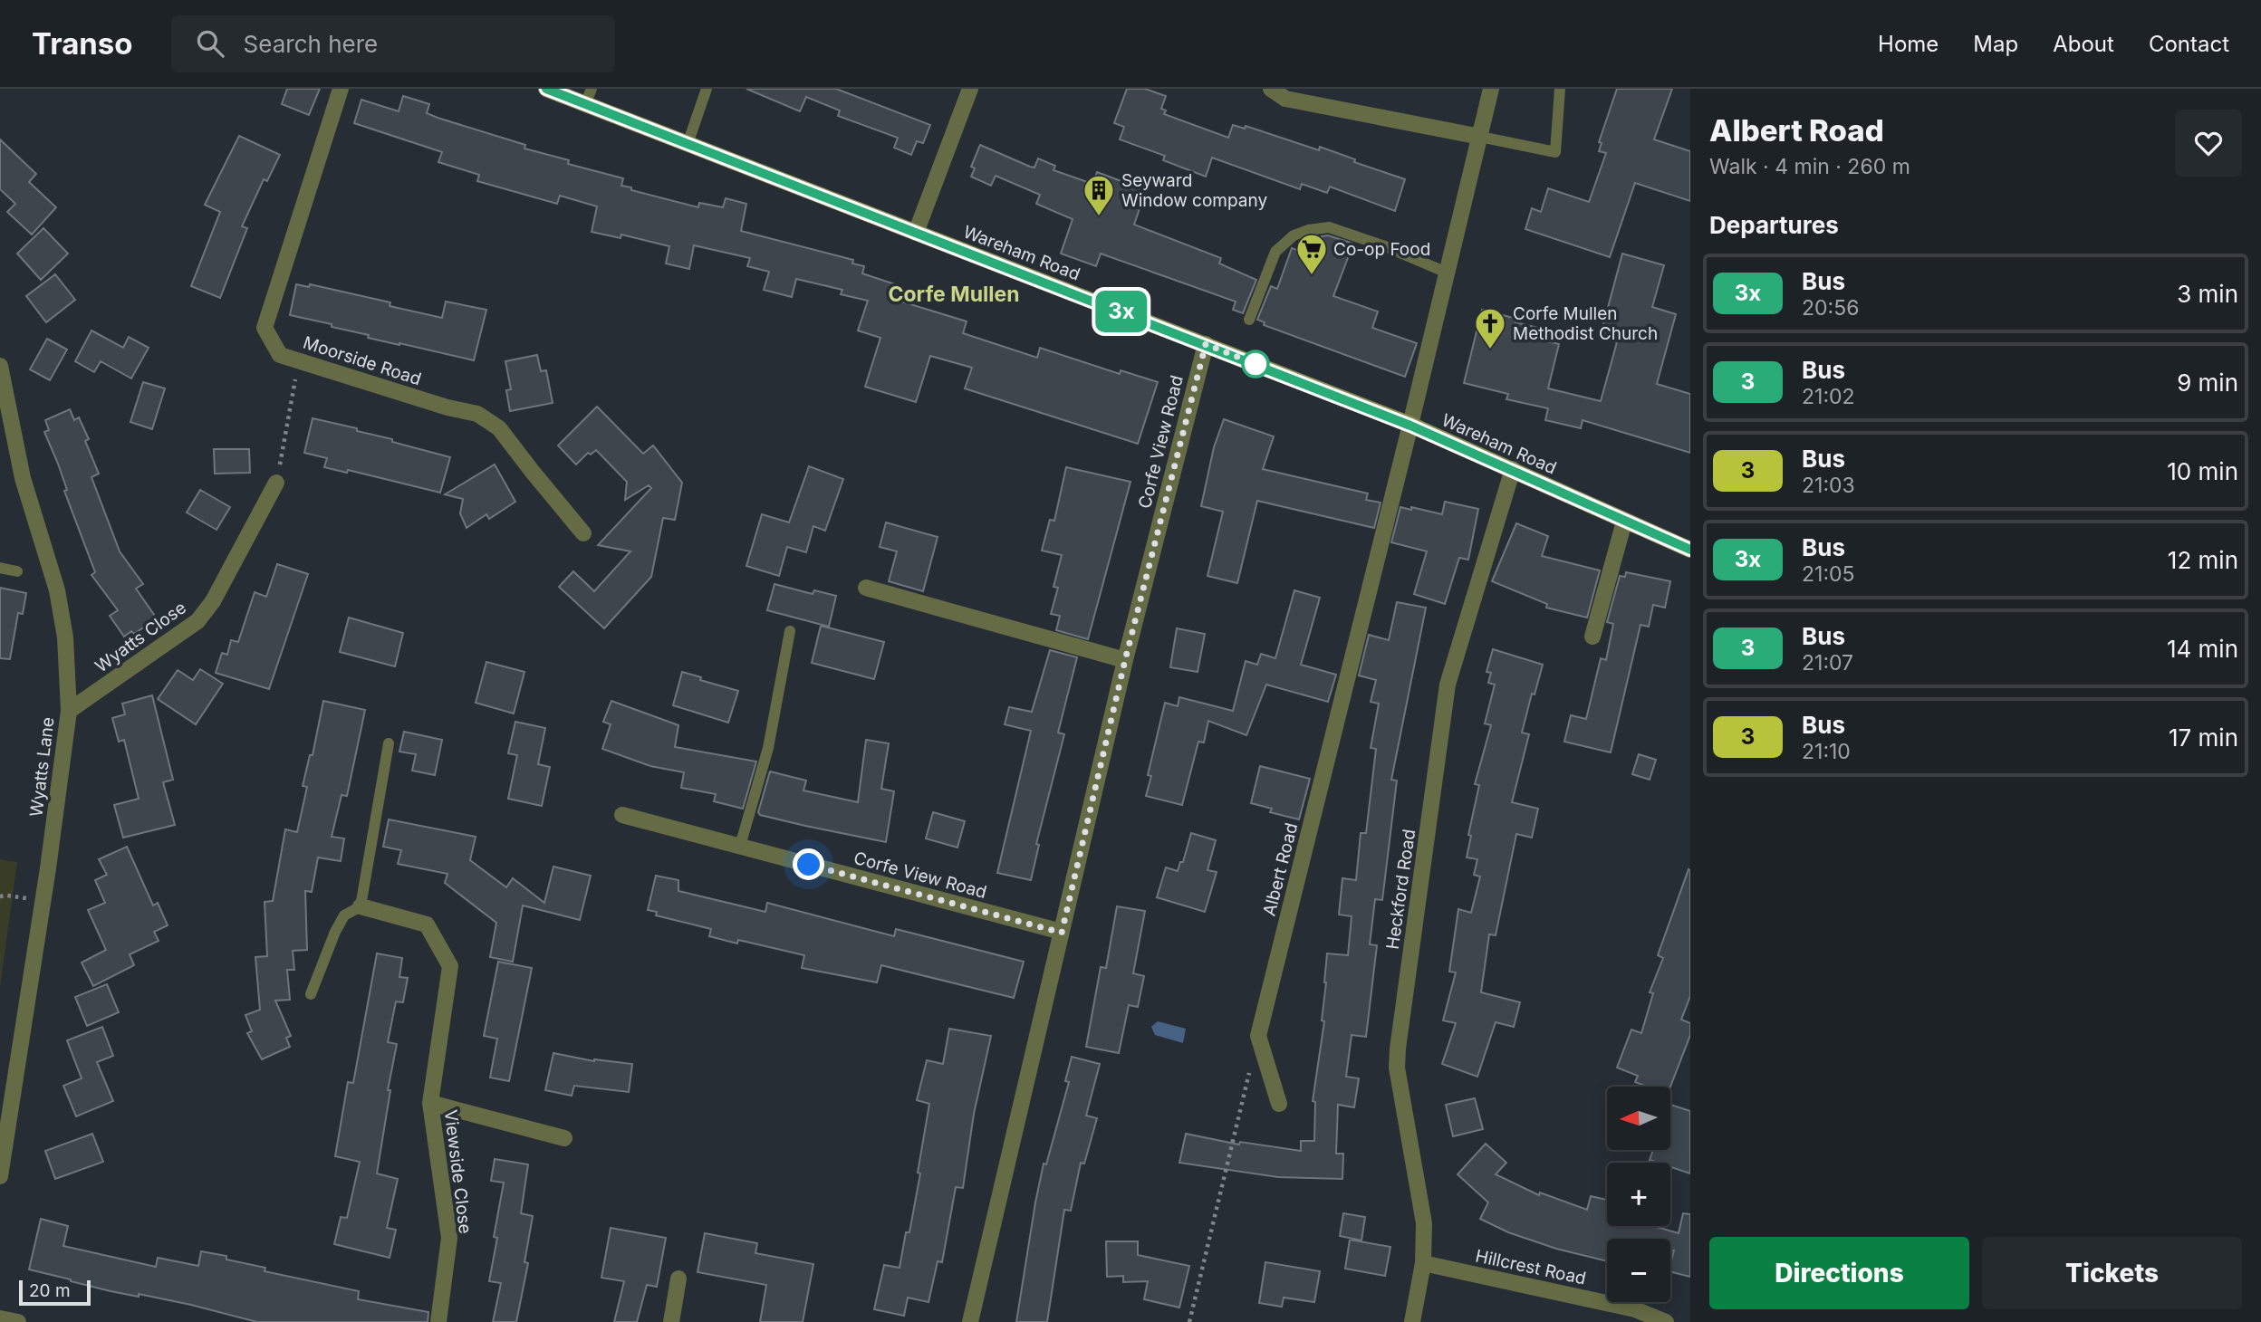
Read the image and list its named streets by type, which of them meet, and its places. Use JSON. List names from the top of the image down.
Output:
{
  "streets": {
    "street": [
      "Wareham Road",
      "Moorside Road",
      "Corfe View Road",
      "Wyatts Close",
      "Wyatts Lane",
      "Albert Road",
      "Heckford Road",
      "Viewside Close",
      "Hillcrest Road"
    ]
  },
  "crossings": [
    ["Wareham Road", "Corfe View Road"],
    ["Wareham Road", "Albert Road"],
    ["Wareham Road", "Heckford Road"],
    ["Wyatts Close", "Wyatts Lane"],
    ["Heckford Road", "Hillcrest Road"]
  ],
  "districts": ["Corfe Mullen"],
  "places": {
    "building": ["Seyward Window company"],
    "supermarket": ["Co-op Food"],
    "church": ["Corfe Mullen Methodist Church"]
  },
  "lines": ["bus line 3x"],
  "scale_bar": "20 m",
  "north": "left",
  "page": {
    "header": "Transo",
    "search": "Search here",
    "nav": [
      "Home",
      "Map",
      "About",
      "Contact"
    ],
    "on_map": "3x",
    "heading": [
      ["Albert Road", "Walk · 4 min · 260 m"],
      "Departures"
    ],
    "list": [
      {
        "mark": "3x",
        "name": "Bus",
        "note": "20:56",
        "value": "3 min"
      },
      {
        "mark": "3",
        "name": "Bus",
        "note": "21:02",
        "value": "9 min"
      },
      {
        "mark": "3",
        "name": "Bus",
        "note": "21:03",
        "value": "10 min"
      },
      {
        "mark": "3x",
        "name": "Bus",
        "note": "21:05",
        "value": "12 min"
      },
      {
        "mark": "3",
        "name": "Bus",
        "note": "21:07",
        "value": "14 min"
      },
      {
        "mark": "3",
        "name": "Bus",
        "note": "21:10",
        "value": "17 min"
      }
    ],
    "map_buttons": ["+", "−"],
    "buttons": ["Directions", "Tickets"],
    "scale": "20 m"
  }
}
